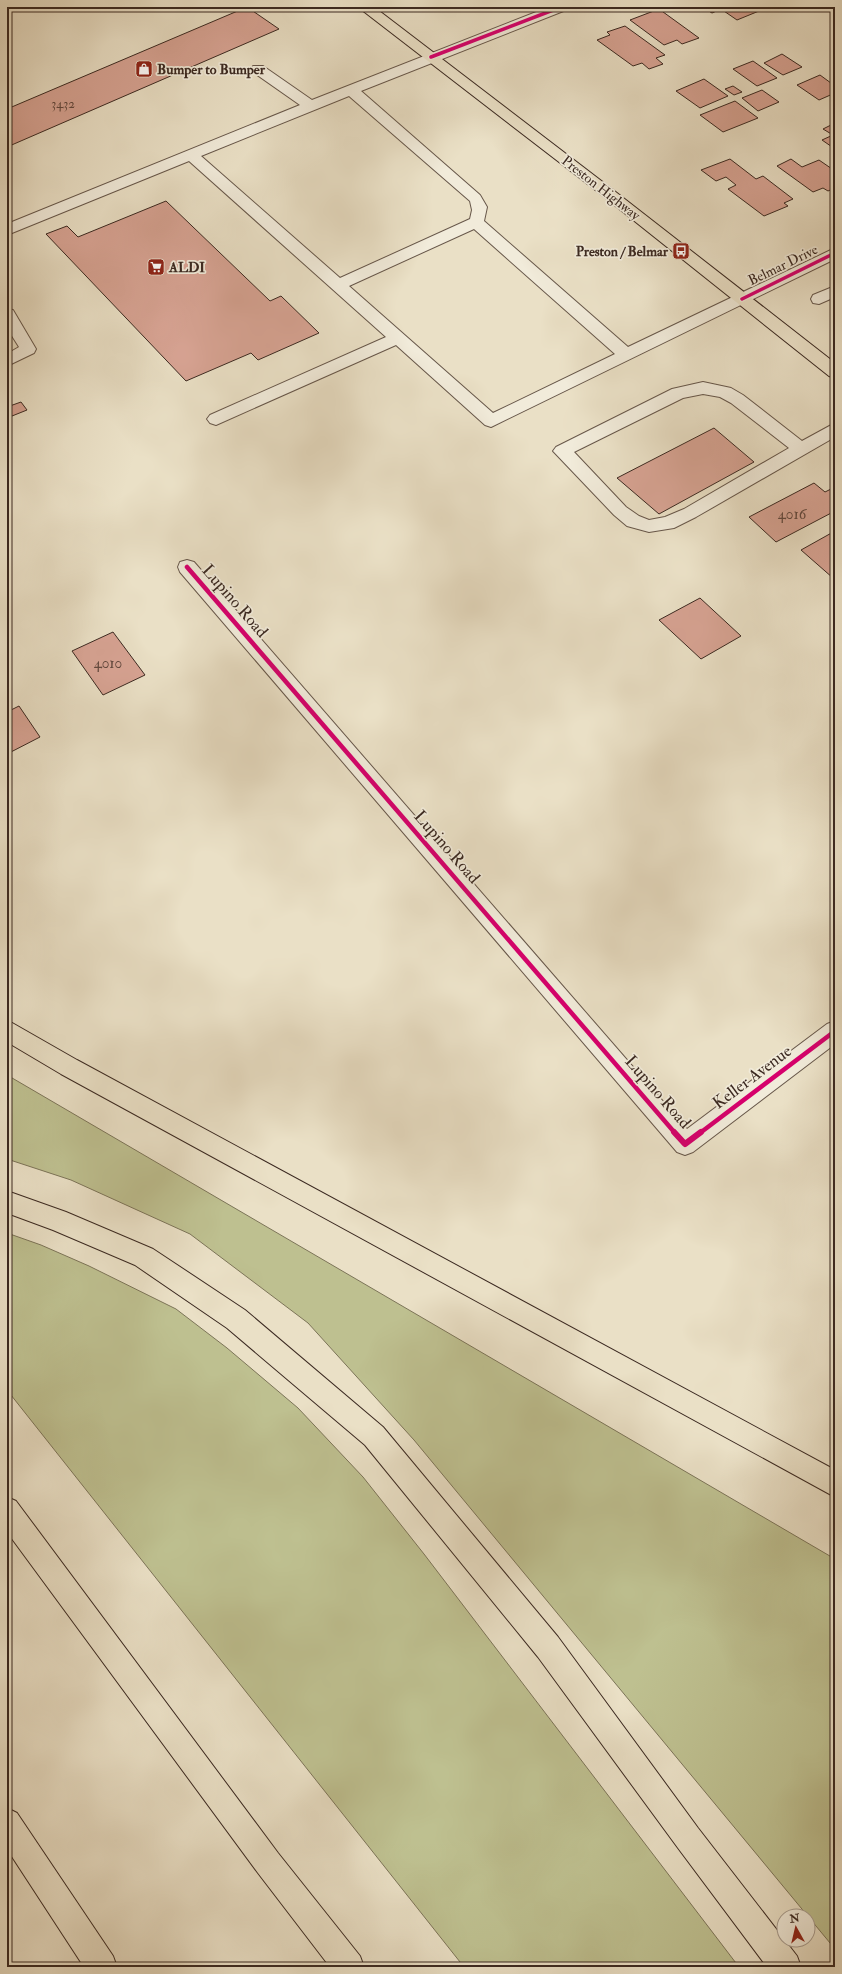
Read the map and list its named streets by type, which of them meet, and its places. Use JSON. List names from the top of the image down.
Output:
{
  "streets": {
    "main road": ["Preston Highway"],
    "street": ["Belmar Drive", "Lupino Road", "Keller Avenue"]
  },
  "crossings": [
    ["Preston Highway", "Belmar Drive"],
    ["Lupino Road", "Keller Avenue"]
  ],
  "places": {
    "shop": ["Bumper to Bumper"],
    "bus stop": ["Preston / Belmar"],
    "supermarket": ["ALDI"]
  },
  "house_numbers": ["3432", "4016", "4010"],
  "north": "top"
}
